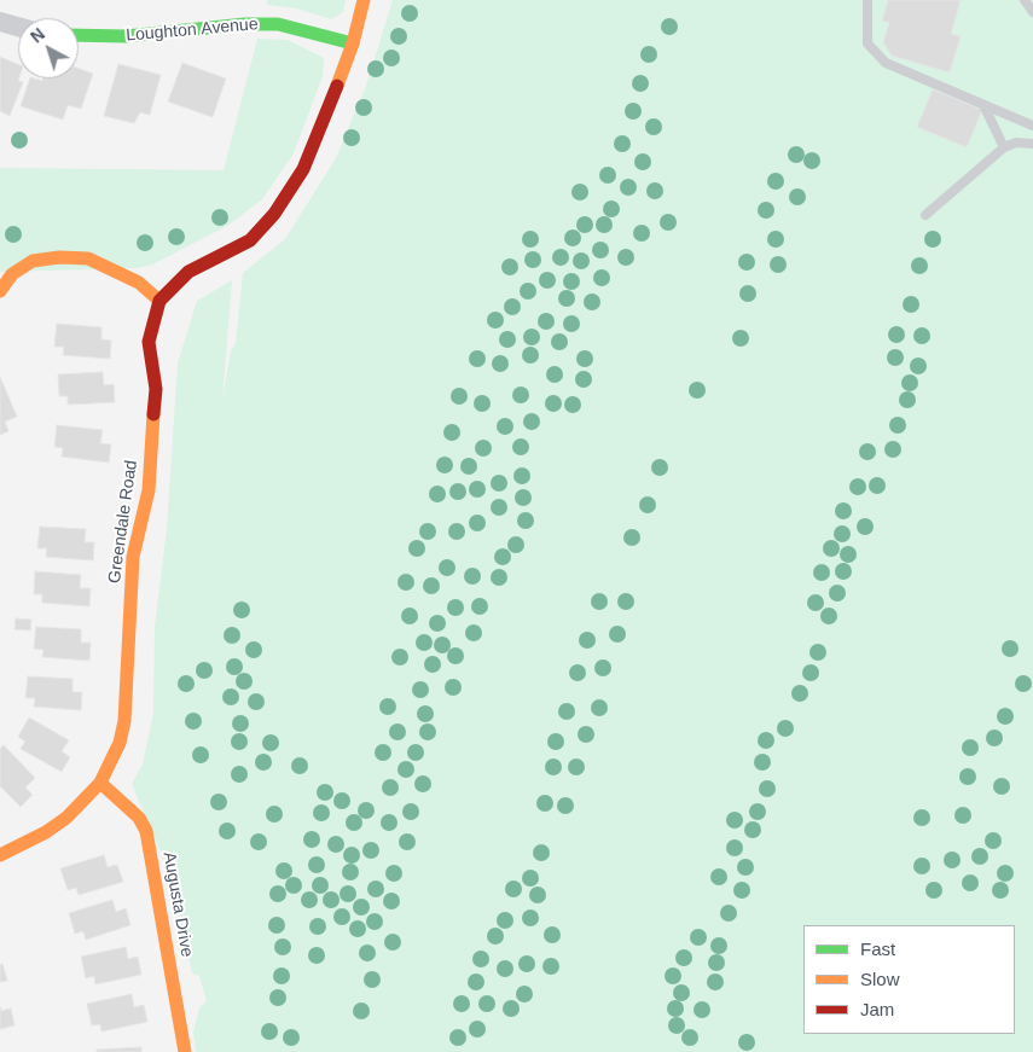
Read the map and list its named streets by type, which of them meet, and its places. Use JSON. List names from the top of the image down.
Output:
{
  "streets": {
    "street": ["Loughton Avenue", "Greendale Road", "Augusta Drive"]
  },
  "crossings": [
    ["Loughton Avenue", "Greendale Road"],
    ["Greendale Road", "Augusta Drive"]
  ],
  "legend": ["Fast", "Slow", "Jam"],
  "north": "top left"
}
